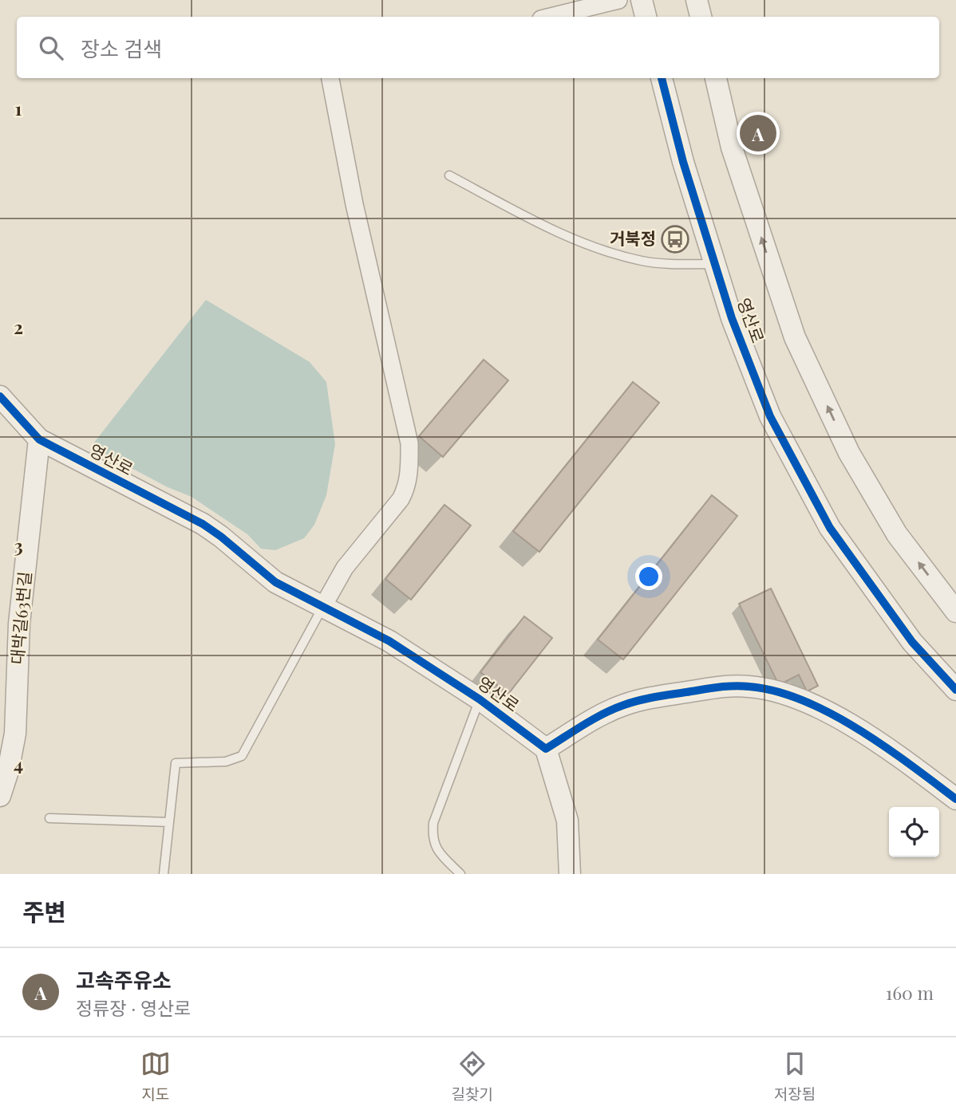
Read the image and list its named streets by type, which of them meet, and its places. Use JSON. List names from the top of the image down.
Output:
{
  "streets": {
    "street": ["영산로", "대박길63번길"]
  },
  "crossings": [
    ["영산로", "대박길63번길"]
  ],
  "places": {
    "bus stop": ["거북정"]
  },
  "page": {
    "search": "장소 검색",
    "pins": "A",
    "heading": "주변",
    "list": [
      {
        "mark": "A",
        "name": "고속주유소",
        "note": "정류장 · 영산로",
        "value": "160 m"
      }
    ],
    "nav": ["지도", "길찾기", "저장됨"]
  },
  "grid": {
    "rows": [
      "1",
      "2",
      "3",
      "4"
    ]
  }
}
